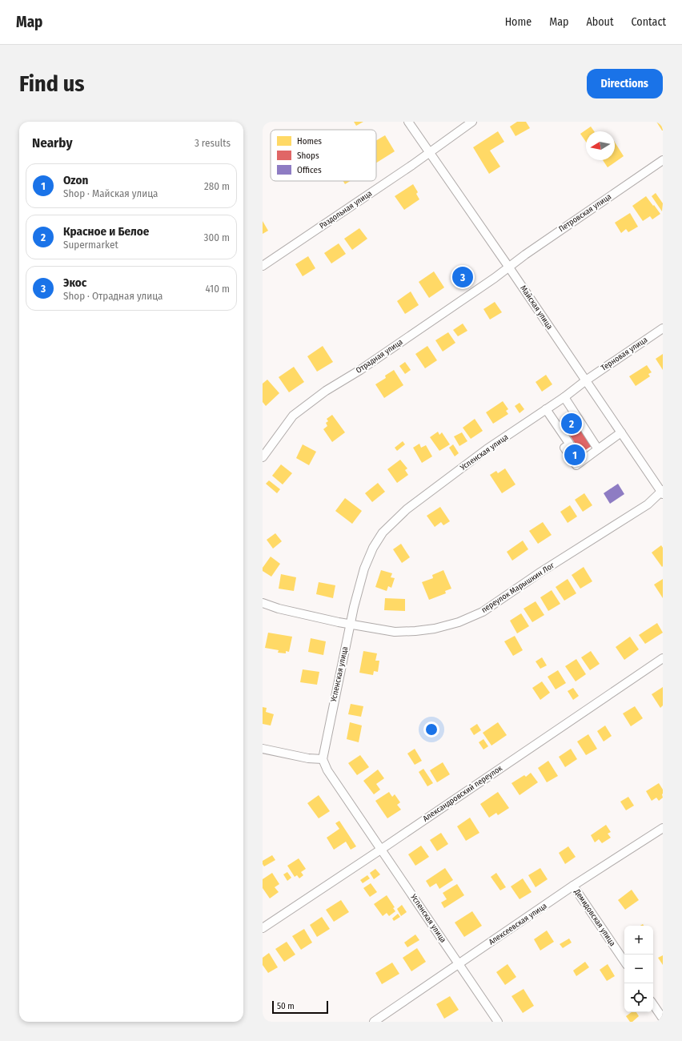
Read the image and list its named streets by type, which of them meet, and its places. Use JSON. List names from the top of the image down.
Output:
{
  "streets": {
    "street": [
      "Раздольная улица",
      "Петровская улица",
      "Майская улица",
      "Терновая улица",
      "Отрадная улица",
      "Успенская улица",
      "переулок Марышкин Лог",
      "Александровский переулок",
      "Демидовская улица",
      "Алексеевская улица"
    ]
  },
  "crossings": [
    ["Раздольная улица", "Майская улица"],
    ["Петровская улица", "Майская улица"],
    ["Петровская улица", "Отрадная улица"],
    ["Майская улица", "Терновая улица"],
    ["Майская улица", "Отрадная улица"],
    ["Майская улица", "Успенская улица"],
    ["Майская улица", "переулок Марышкин Лог"],
    ["Терновая улица", "Успенская улица"],
    ["Успенская улица", "переулок Марышкин Лог"],
    ["Успенская улица", "Александровский переулок"],
    ["Успенская улица", "Алексеевская улица"],
    ["Демидовская улица", "Алексеевская улица"]
  ],
  "legend": ["Homes", "Shops", "Offices"],
  "scale_bar": "50 m",
  "north": "left",
  "page": {
    "header": "Map",
    "nav": [
      "Home",
      "Map",
      "About",
      "Contact"
    ],
    "buttons": "Directions",
    "title": "Find us",
    "heading": ["Nearby", "3 results"],
    "list": [
      {
        "mark": "1",
        "name": "Ozon",
        "note": "Shop · Майская улица",
        "value": "280 m"
      },
      {
        "mark": "2",
        "name": "Красное и Белое",
        "note": "Supermarket",
        "value": "300 m"
      },
      {
        "mark": "3",
        "name": "Экос",
        "note": "Shop · Отрадная улица",
        "value": "410 m"
      }
    ],
    "pins": ["3", "2", "1"],
    "map_buttons": ["+", "−"],
    "scale": "50 m"
  }
}
